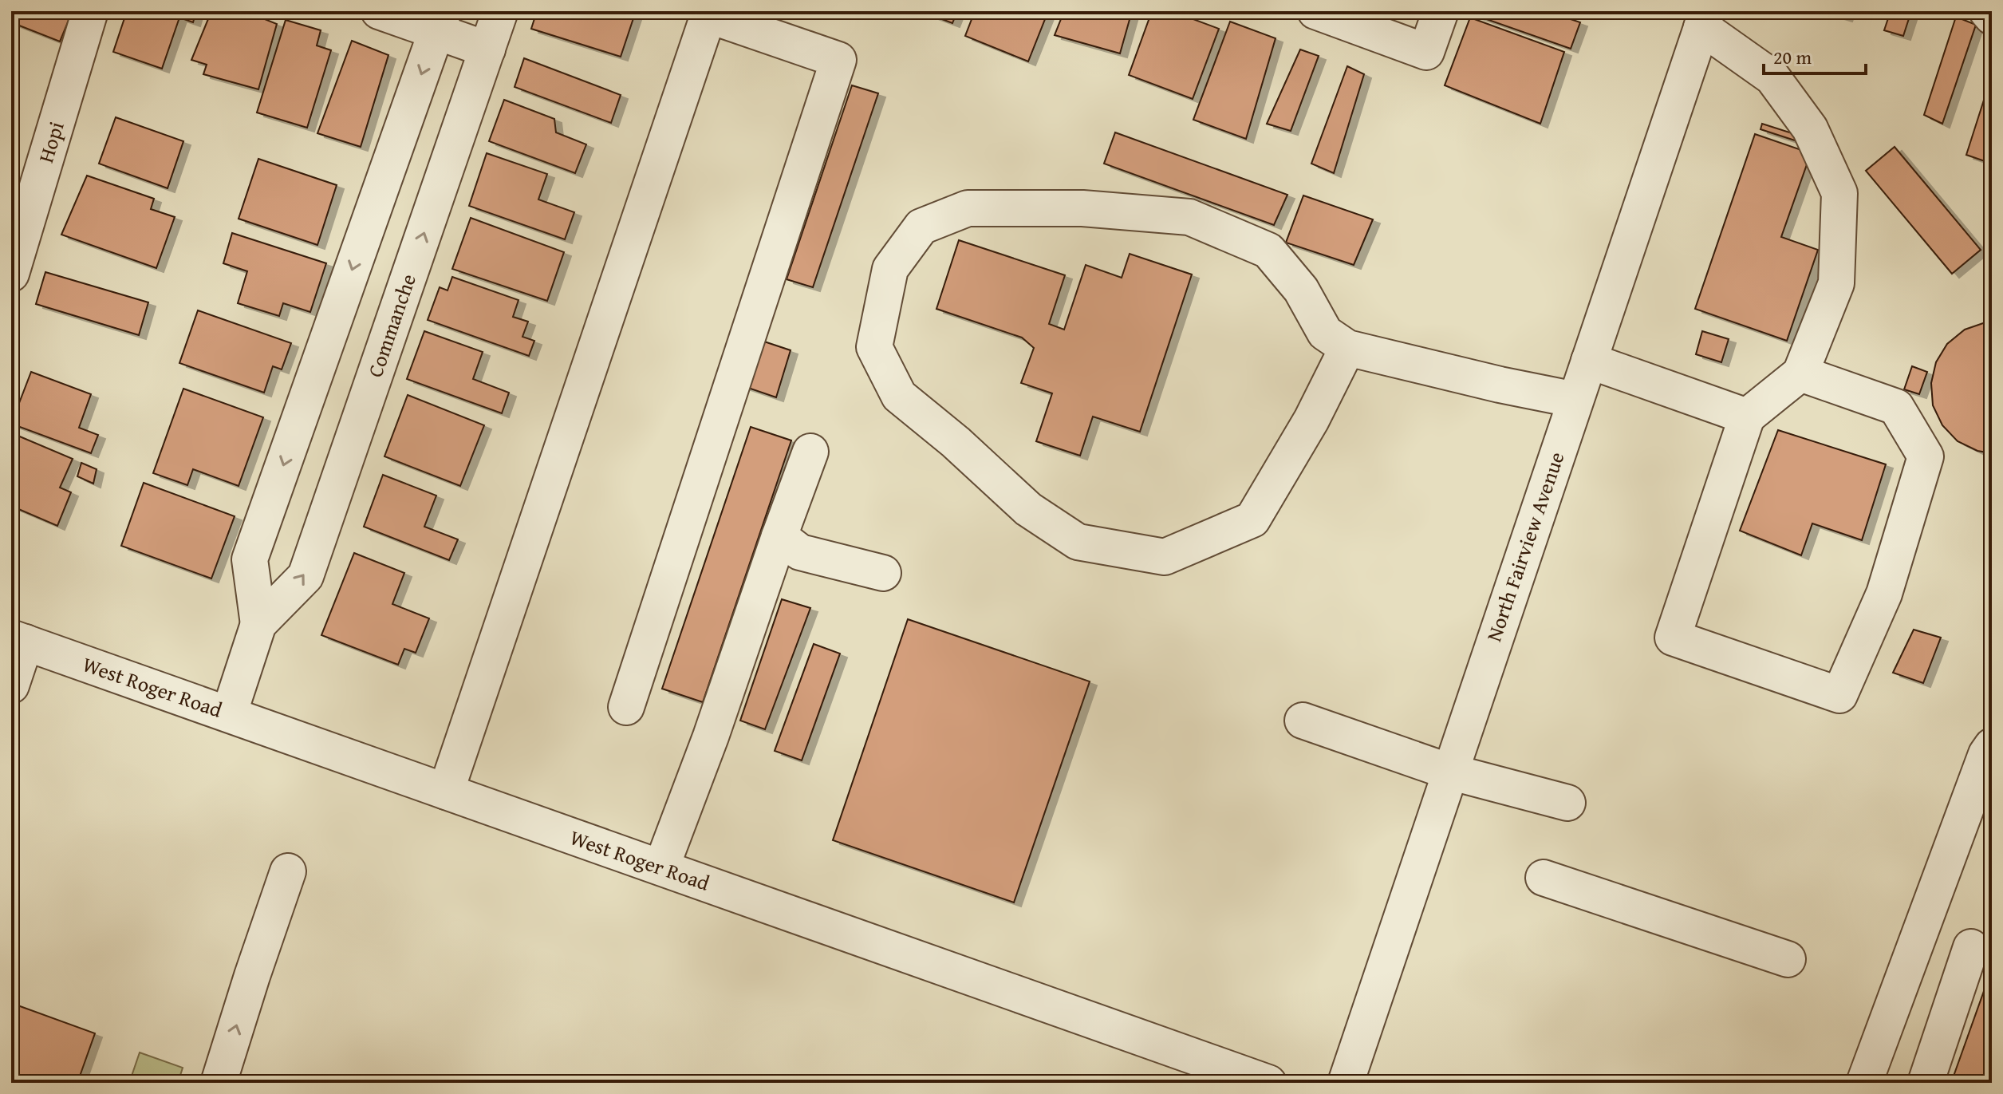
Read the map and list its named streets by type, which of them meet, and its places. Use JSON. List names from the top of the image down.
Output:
{
  "streets": {
    "street": [
      "Hopi",
      "Commanche",
      "North Fairview Avenue",
      "West Roger Road"
    ]
  },
  "crossings": [
    ["Commanche", "West Roger Road"]
  ],
  "scale_bar": "20 m"
}
